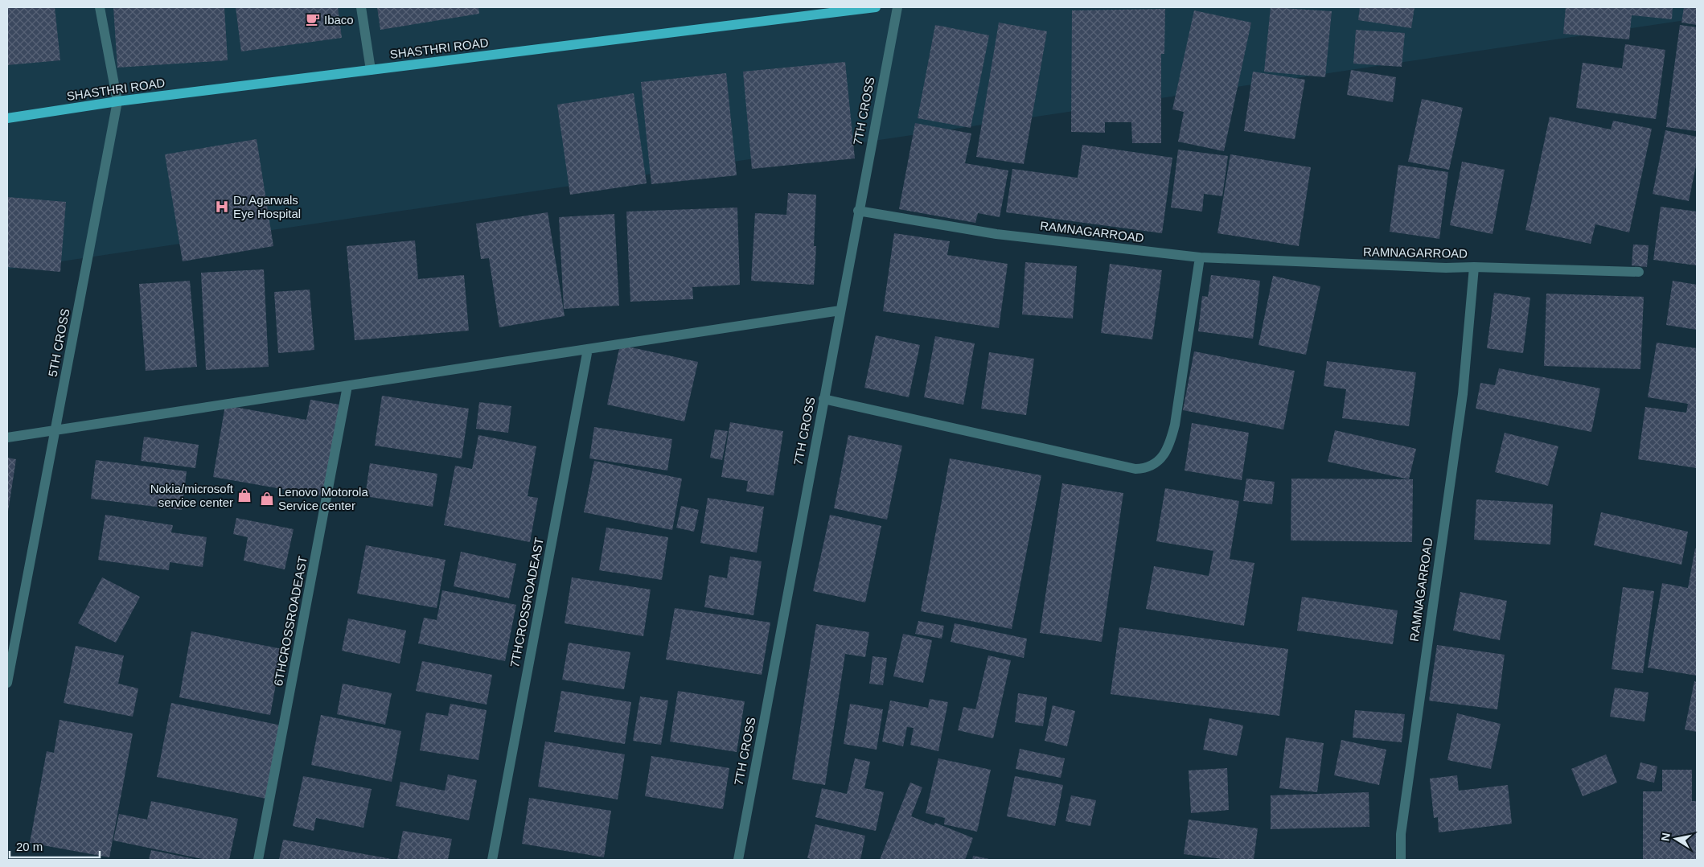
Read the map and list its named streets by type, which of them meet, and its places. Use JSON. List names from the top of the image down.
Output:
{
  "streets": {
    "main road": ["SHASTHRI ROAD"],
    "street": [
      "7TH CROSS",
      "RAMNAGARROAD",
      "5TH CROSS",
      "7THCROSSROADEAST",
      "6THCROSSROADEAST"
    ]
  },
  "crossings": [
    ["SHASTHRI ROAD", "5TH CROSS"],
    ["7TH CROSS", "RAMNAGARROAD"]
  ],
  "places": {
    "cafe": ["Ibaco"],
    "hospital": ["Dr Agarwals Eye Hospital"],
    "shop": ["Nokia/microsoft service center", "Lenovo Motorola Service center"]
  },
  "scale_bar": "20 m",
  "north": "left"
}
